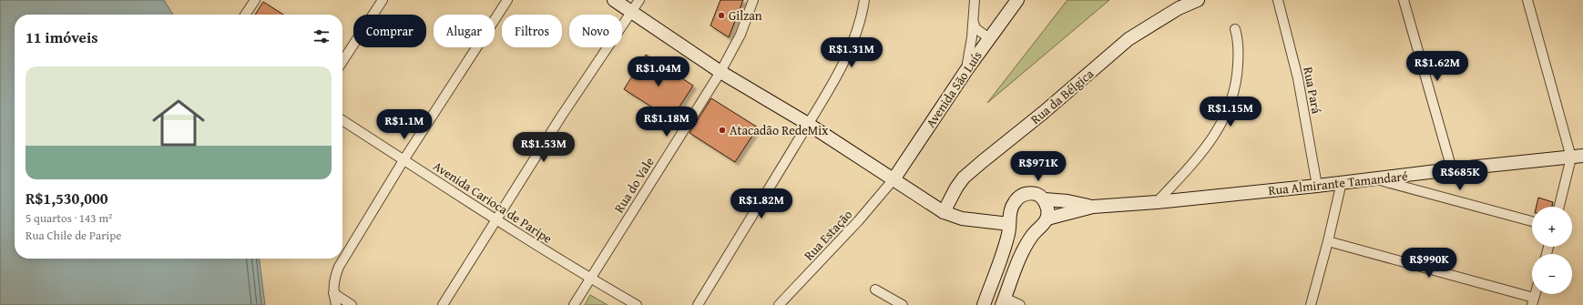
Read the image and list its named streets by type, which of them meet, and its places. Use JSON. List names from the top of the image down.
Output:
{
  "streets": {
    "main road": ["Avenida São Luís", "Rua da Bélgica", "Rua Almirante Tamandaré"],
    "street": [
      "Rua Pará",
      "Rua do Vale",
      "Avenida Carioca de Paripe",
      "Rua Estação"
    ]
  },
  "crossings": [
    ["Avenida São Luís", "Rua Estação"],
    ["Rua Pará", "Rua Almirante Tamandaré"],
    ["Rua do Vale", "Avenida Carioca de Paripe"]
  ],
  "places": ["Gilzan", "Atacadão RedeMix"],
  "page": {
    "chip": [
      "Comprar",
      "Alugar",
      "Filtros",
      "Novo"
    ],
    "heading": "11 imóveis",
    "price": [
      "R$1.31M",
      "R$1.62M",
      "R$1.04M",
      "R$1.15M",
      "R$1.18M",
      "R$1.1M",
      "R$1.53M",
      "R$971K",
      "R$685K",
      "R$1.82M",
      "R$990K"
    ],
    "list": [
      {
        "name": "R$1,530,000",
        "note": "5 quartos · 143 m² · Rua Chile de Paripe"
      }
    ],
    "map_buttons": ["+", "−"]
  }
}
